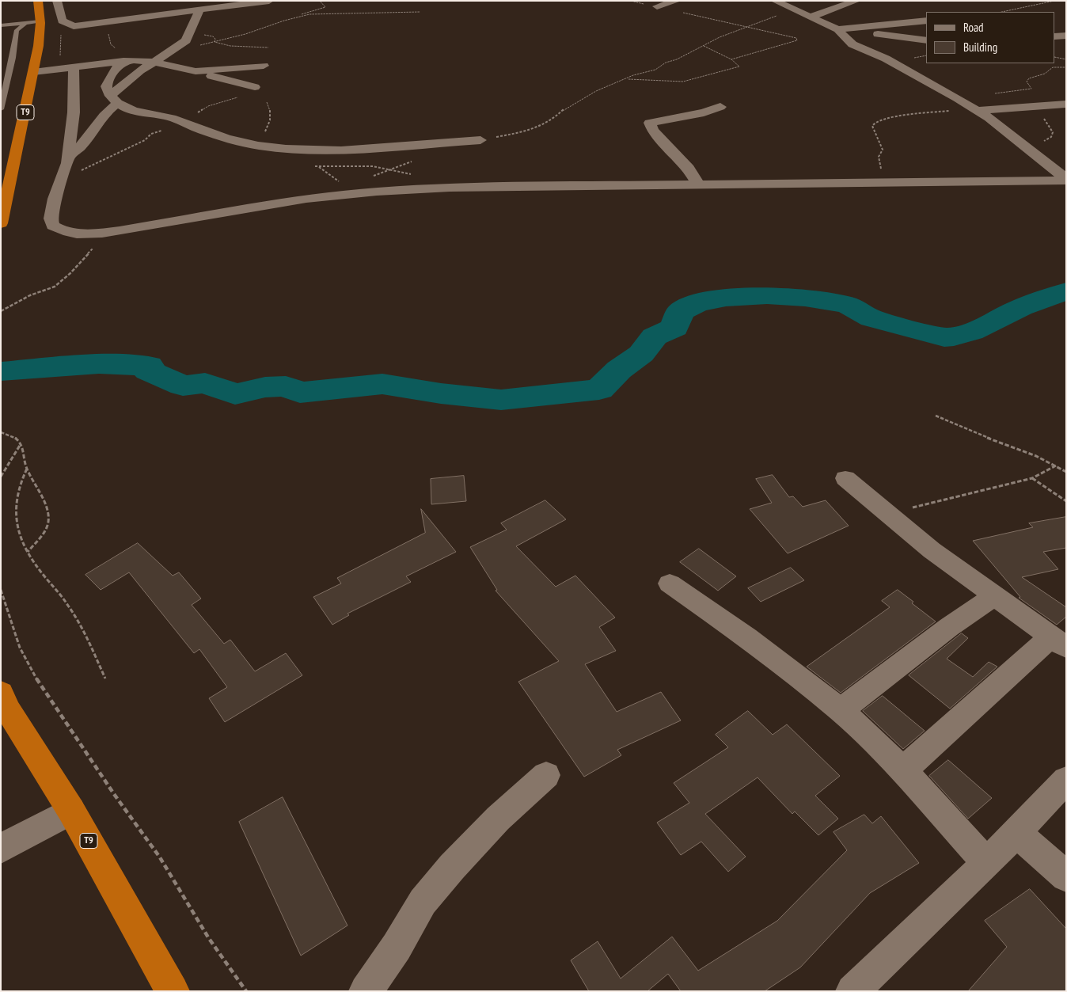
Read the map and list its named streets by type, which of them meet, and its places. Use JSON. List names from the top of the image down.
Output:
{
  "streets": {
    "highway": ["T9"]
  },
  "legend": ["Road", "Building"]
}
